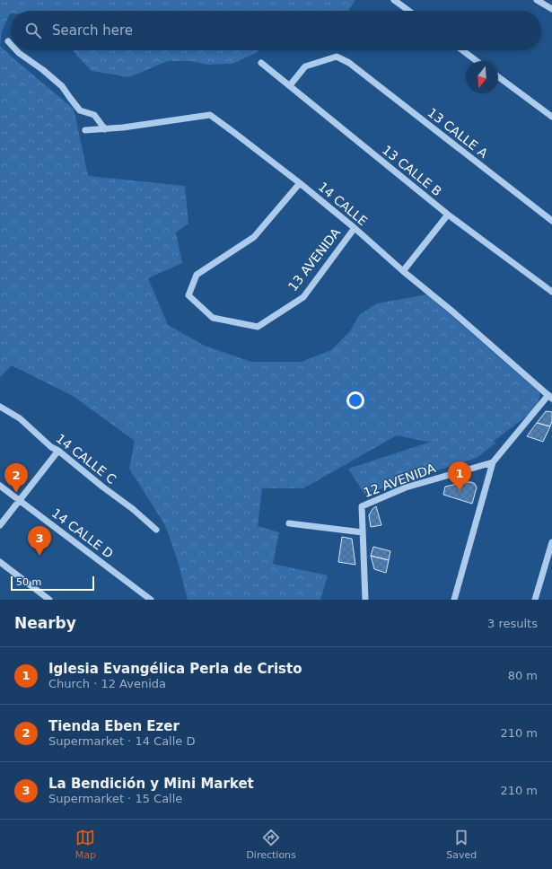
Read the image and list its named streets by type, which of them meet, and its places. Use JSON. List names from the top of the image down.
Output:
{
  "streets": {
    "street": [
      "13 CALLE A",
      "13 CALLE B",
      "14 CALLE",
      "13 AVENIDA",
      "14 CALLE C",
      "12 AVENIDA",
      "14 CALLE D"
    ]
  },
  "crossings": [
    ["13 CALLE A", "13 CALLE B"],
    ["14 CALLE", "13 AVENIDA"]
  ],
  "scale_bar": "50 m",
  "north": "bottom",
  "page": {
    "search": "Search here",
    "pins": ["1", "2", "3"],
    "scale": "50 m",
    "heading": ["Nearby", "3 results"],
    "list": [
      {
        "mark": "1",
        "name": "Iglesia Evangélica Perla de Cristo",
        "note": "Church · 12 Avenida",
        "value": "80 m"
      },
      {
        "mark": "2",
        "name": "Tienda Eben Ezer",
        "note": "Supermarket · 14 Calle D",
        "value": "210 m"
      },
      {
        "mark": "3",
        "name": "La Bendición y Mini Market",
        "note": "Supermarket · 15 Calle",
        "value": "210 m"
      }
    ],
    "nav": ["Map", "Directions", "Saved"]
  }
}
